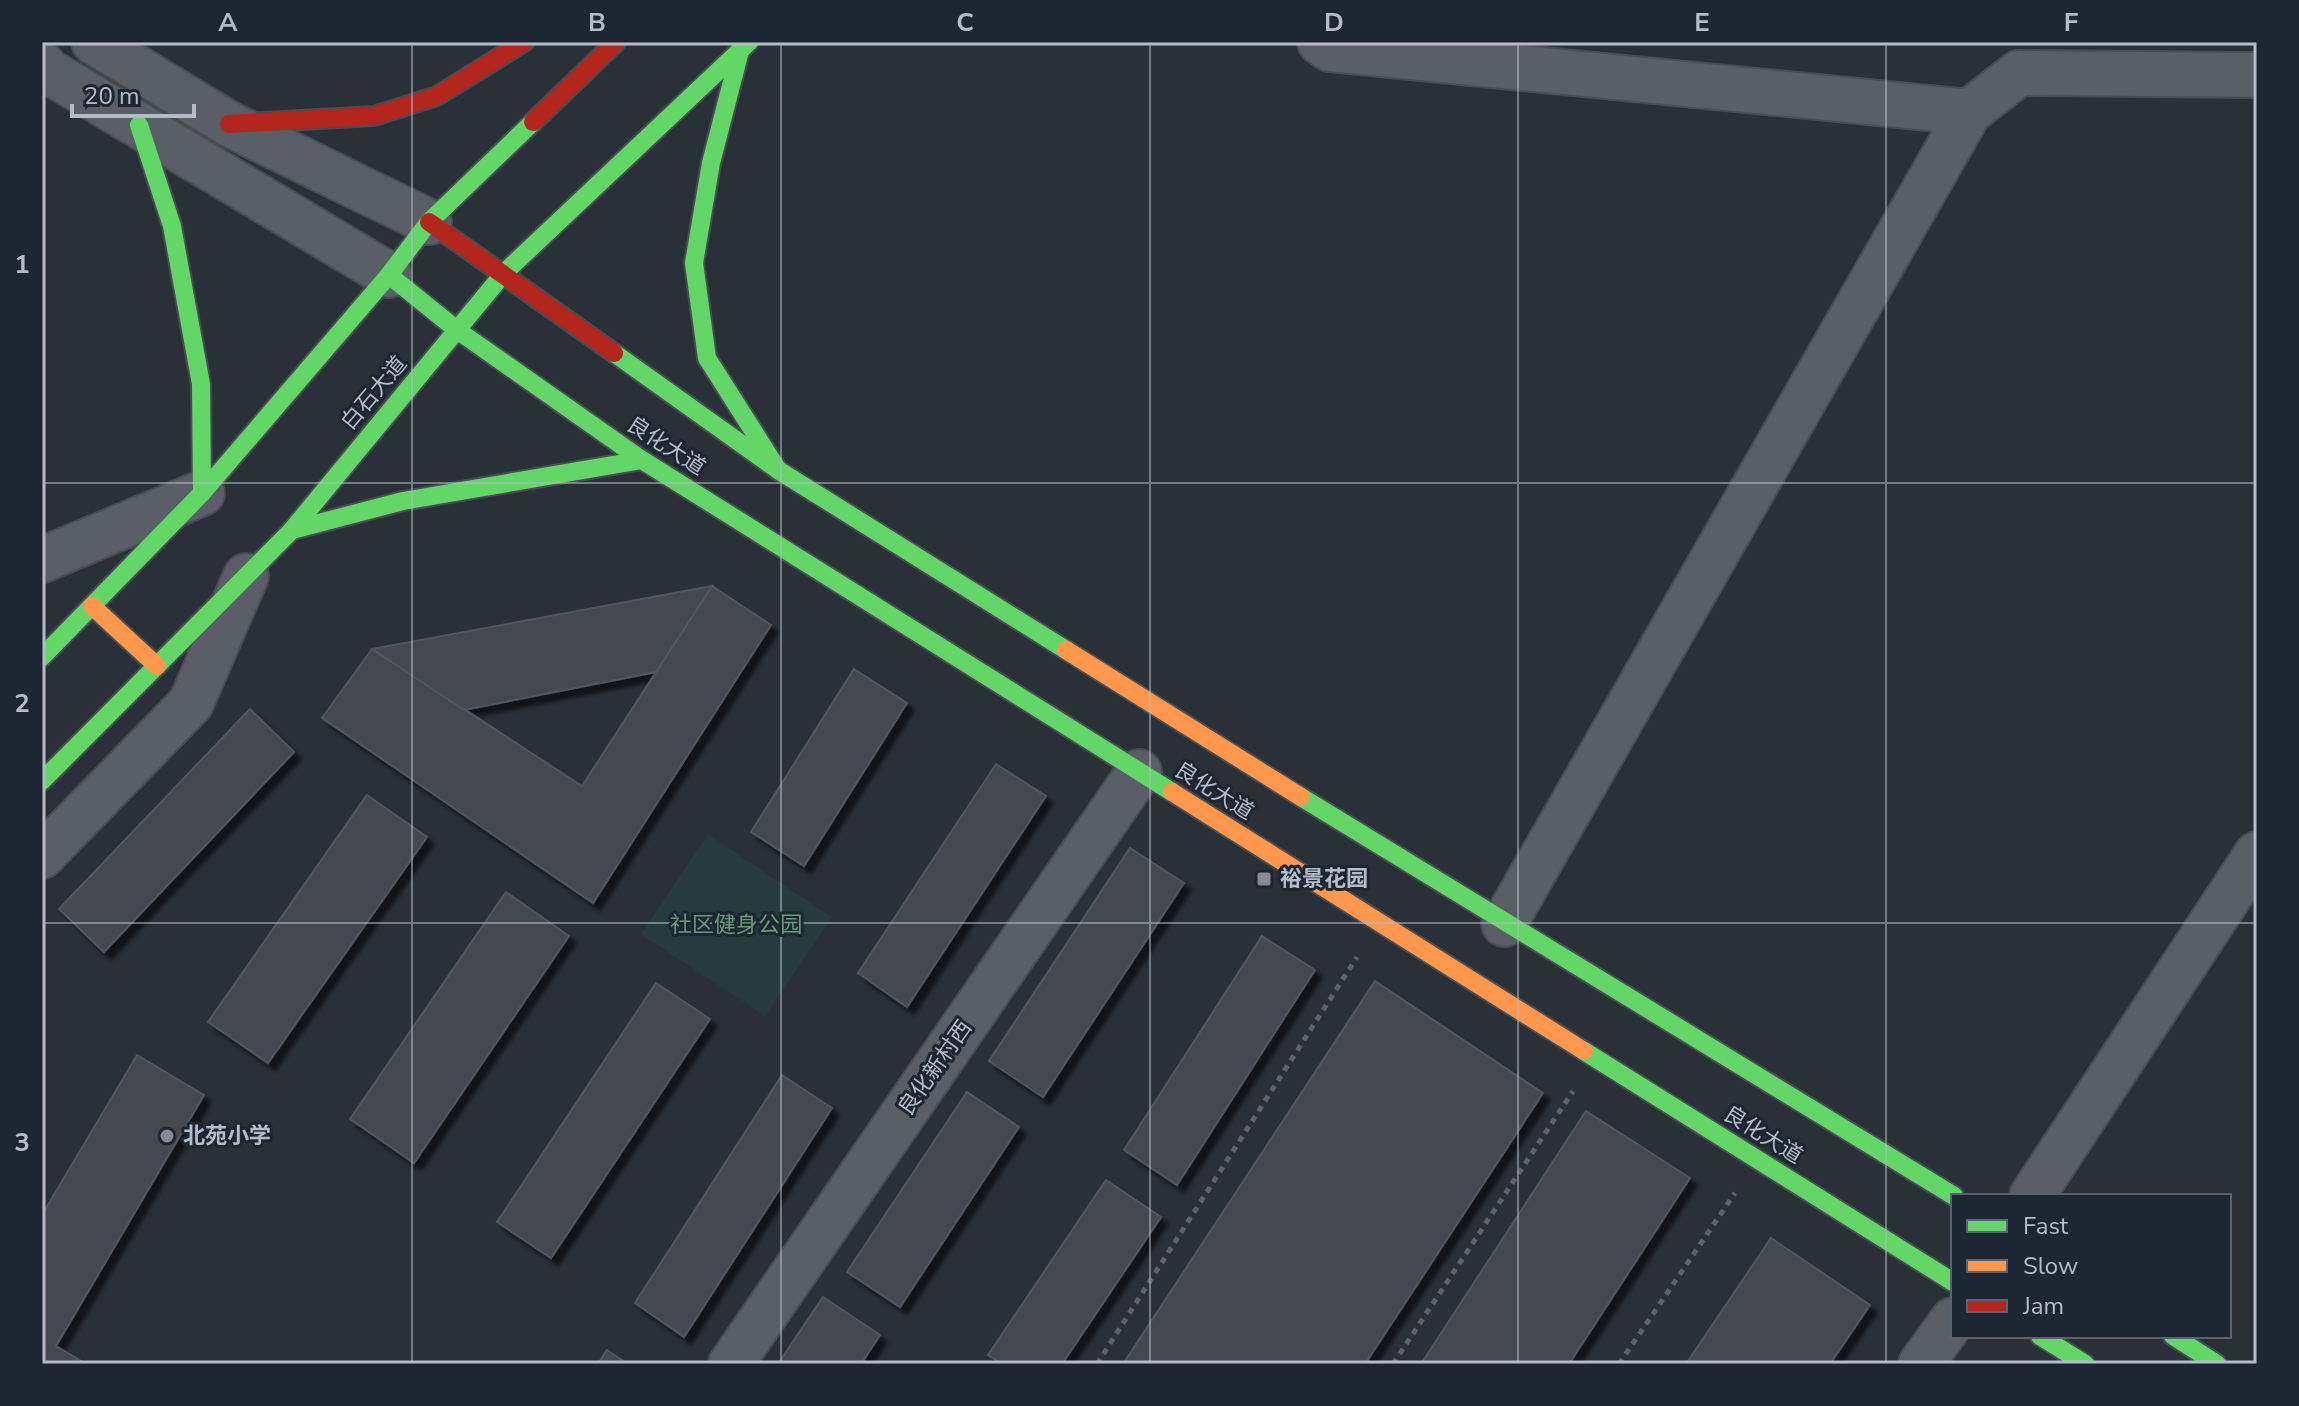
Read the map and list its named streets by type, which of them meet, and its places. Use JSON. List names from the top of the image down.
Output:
{
  "streets": {
    "street": ["白石大道", "良化大道", "良化新村西"]
  },
  "crossings": [
    ["白石大道", "良化大道"],
    ["良化大道", "良化新村西"]
  ],
  "parks": ["社区健身公园"],
  "places": {
    "transit": ["裕景花园"],
    "other": ["北苑小学"]
  },
  "legend": ["Fast", "Slow", "Jam"],
  "scale_bar": "20 m",
  "grid": {
    "columns": [
      "A",
      "B",
      "C",
      "D",
      "E",
      "F"
    ],
    "rows": ["1", "2", "3"]
  }
}
